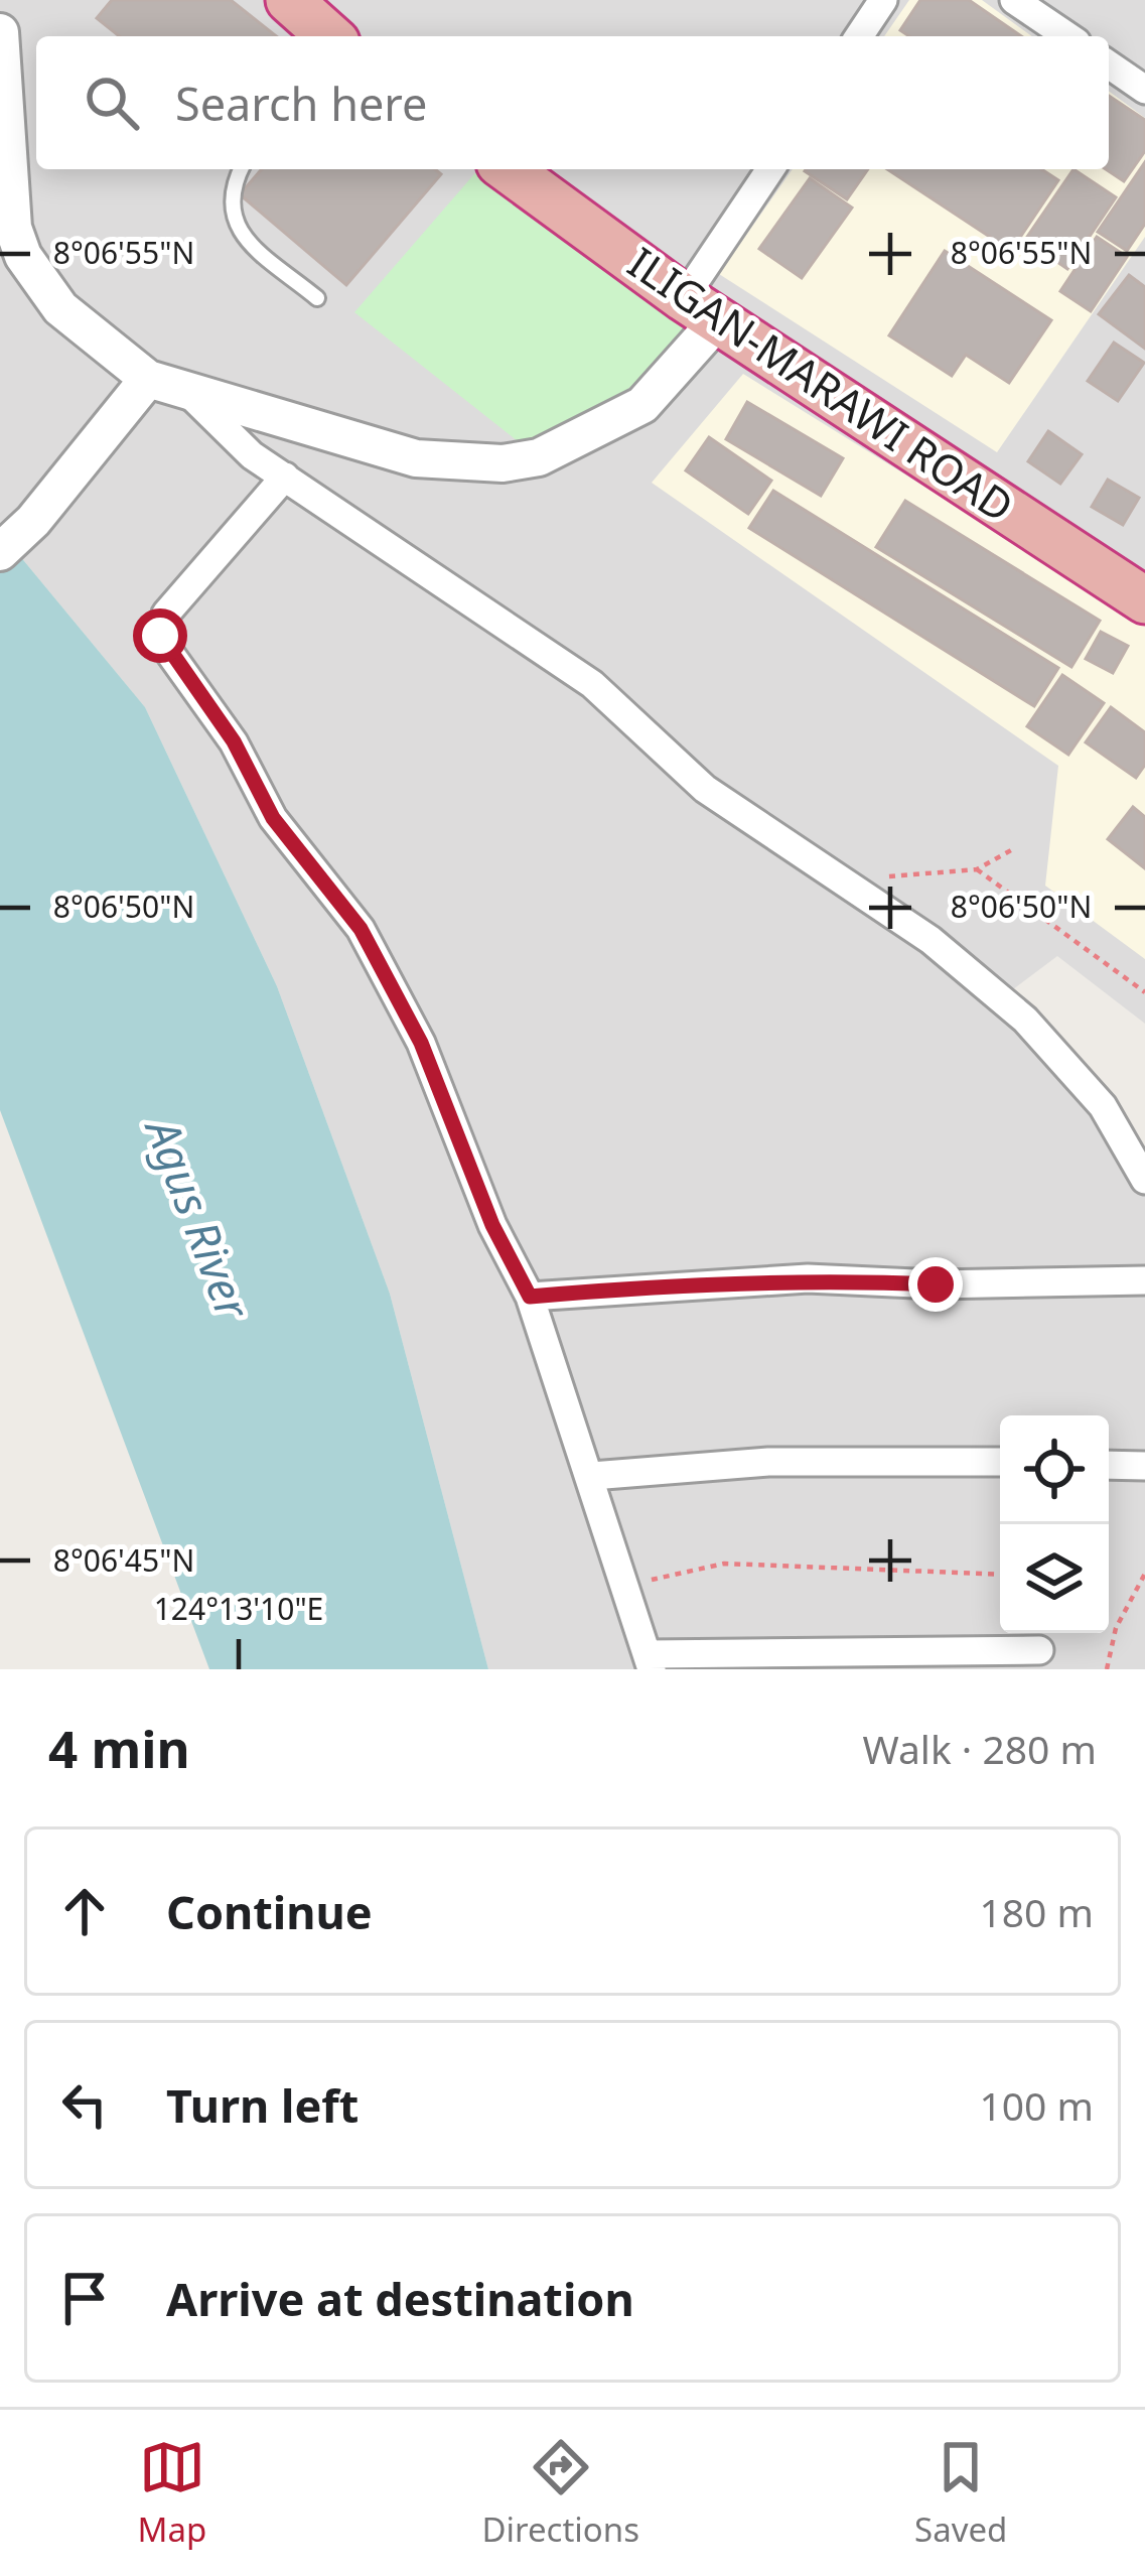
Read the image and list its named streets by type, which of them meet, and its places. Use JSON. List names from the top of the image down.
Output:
{
  "streets": {
    "highway": ["ILIGAN-MARAWI ROAD"]
  },
  "water": ["Agus River"],
  "page": {
    "search": "Search here",
    "heading": ["4 min", "Walk · 280 m"],
    "list": [
      ["Continue", "180 m"],
      ["Turn left", "100 m"],
      "Arrive at destination"
    ],
    "nav": ["Map", "Directions", "Saved"]
  },
  "coordinates": [
    "8°06'55\"N",
    "8°06'50\"N",
    "8°06'45\"N",
    "124°13'10\"E"
  ]
}
